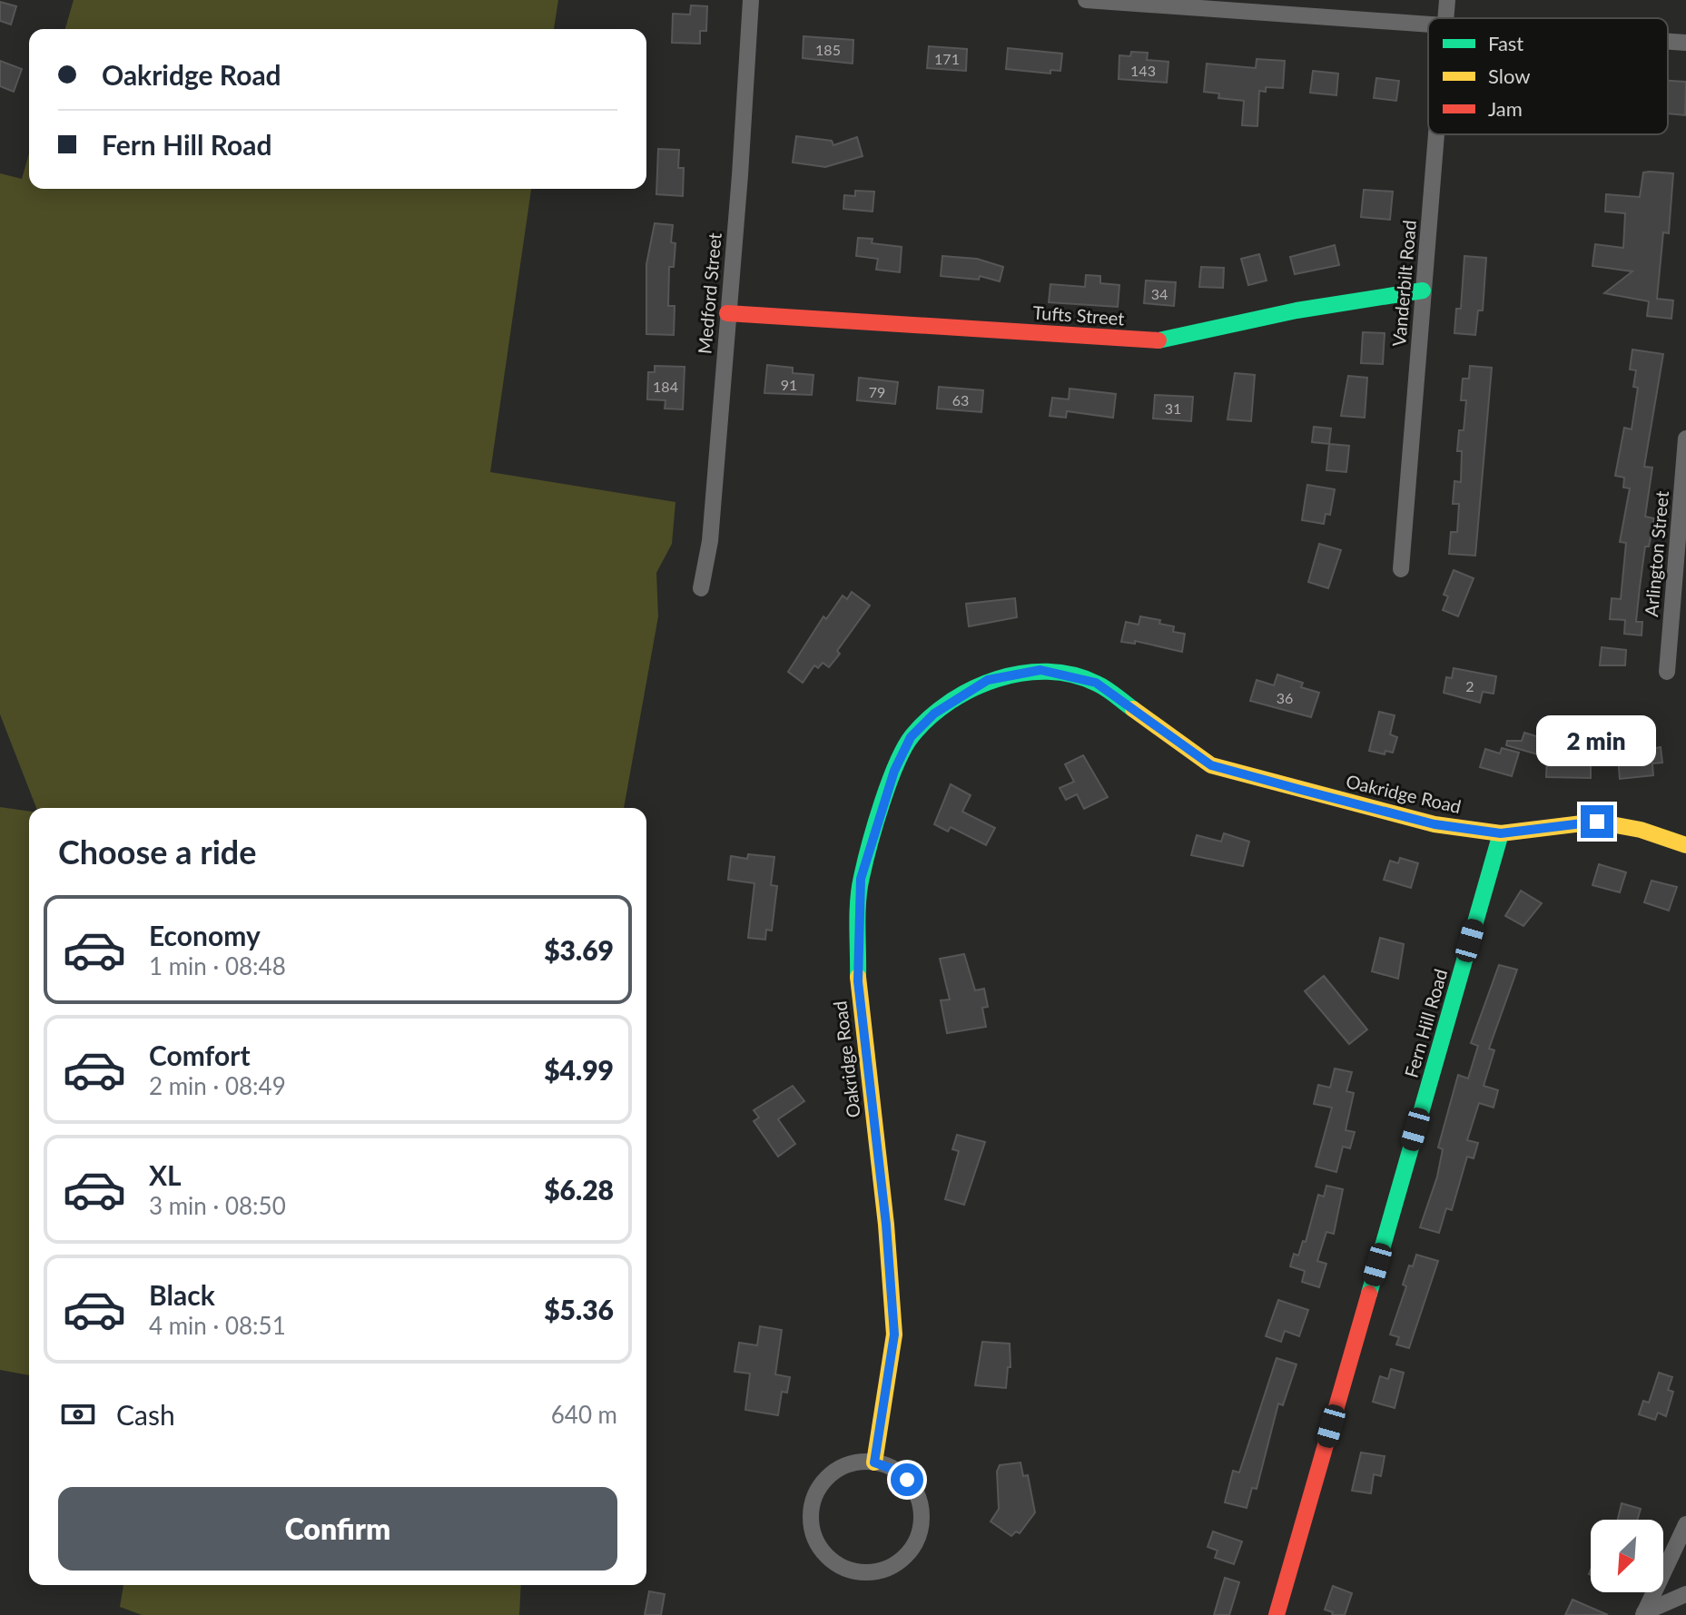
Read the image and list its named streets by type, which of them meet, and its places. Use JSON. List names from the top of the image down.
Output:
{
  "streets": {
    "street": [
      "Vanderbilt Road",
      "Medford Street",
      "Tufts Street",
      "Arlington Street",
      "Oakridge Road",
      "Fern Hill Road"
    ]
  },
  "crossings": [
    ["Vanderbilt Road", "Tufts Street"],
    ["Medford Street", "Tufts Street"],
    ["Oakridge Road", "Fern Hill Road"]
  ],
  "house_numbers": [
    "185",
    "171",
    "143",
    "34",
    "91",
    "184",
    "79",
    "63",
    "31",
    "2",
    "36"
  ],
  "legend": ["Fast", "Slow", "Jam"],
  "north": "bottom left",
  "page": {
    "banner": ["Oakridge Road", "Fern Hill Road"],
    "bubble": "2 min",
    "heading": "Choose a ride",
    "list": [
      {
        "name": "Economy",
        "note": "1 min · 08:48",
        "value": "$3.69"
      },
      {
        "name": "Comfort",
        "note": "2 min · 08:49",
        "value": "$4.99"
      },
      {
        "name": "XL",
        "note": "3 min · 08:50",
        "value": "$6.28"
      },
      {
        "name": "Black",
        "note": "4 min · 08:51",
        "value": "$5.36"
      }
    ],
    "pay": ["Cash", "640 m"],
    "buttons": "Confirm"
  }
}
